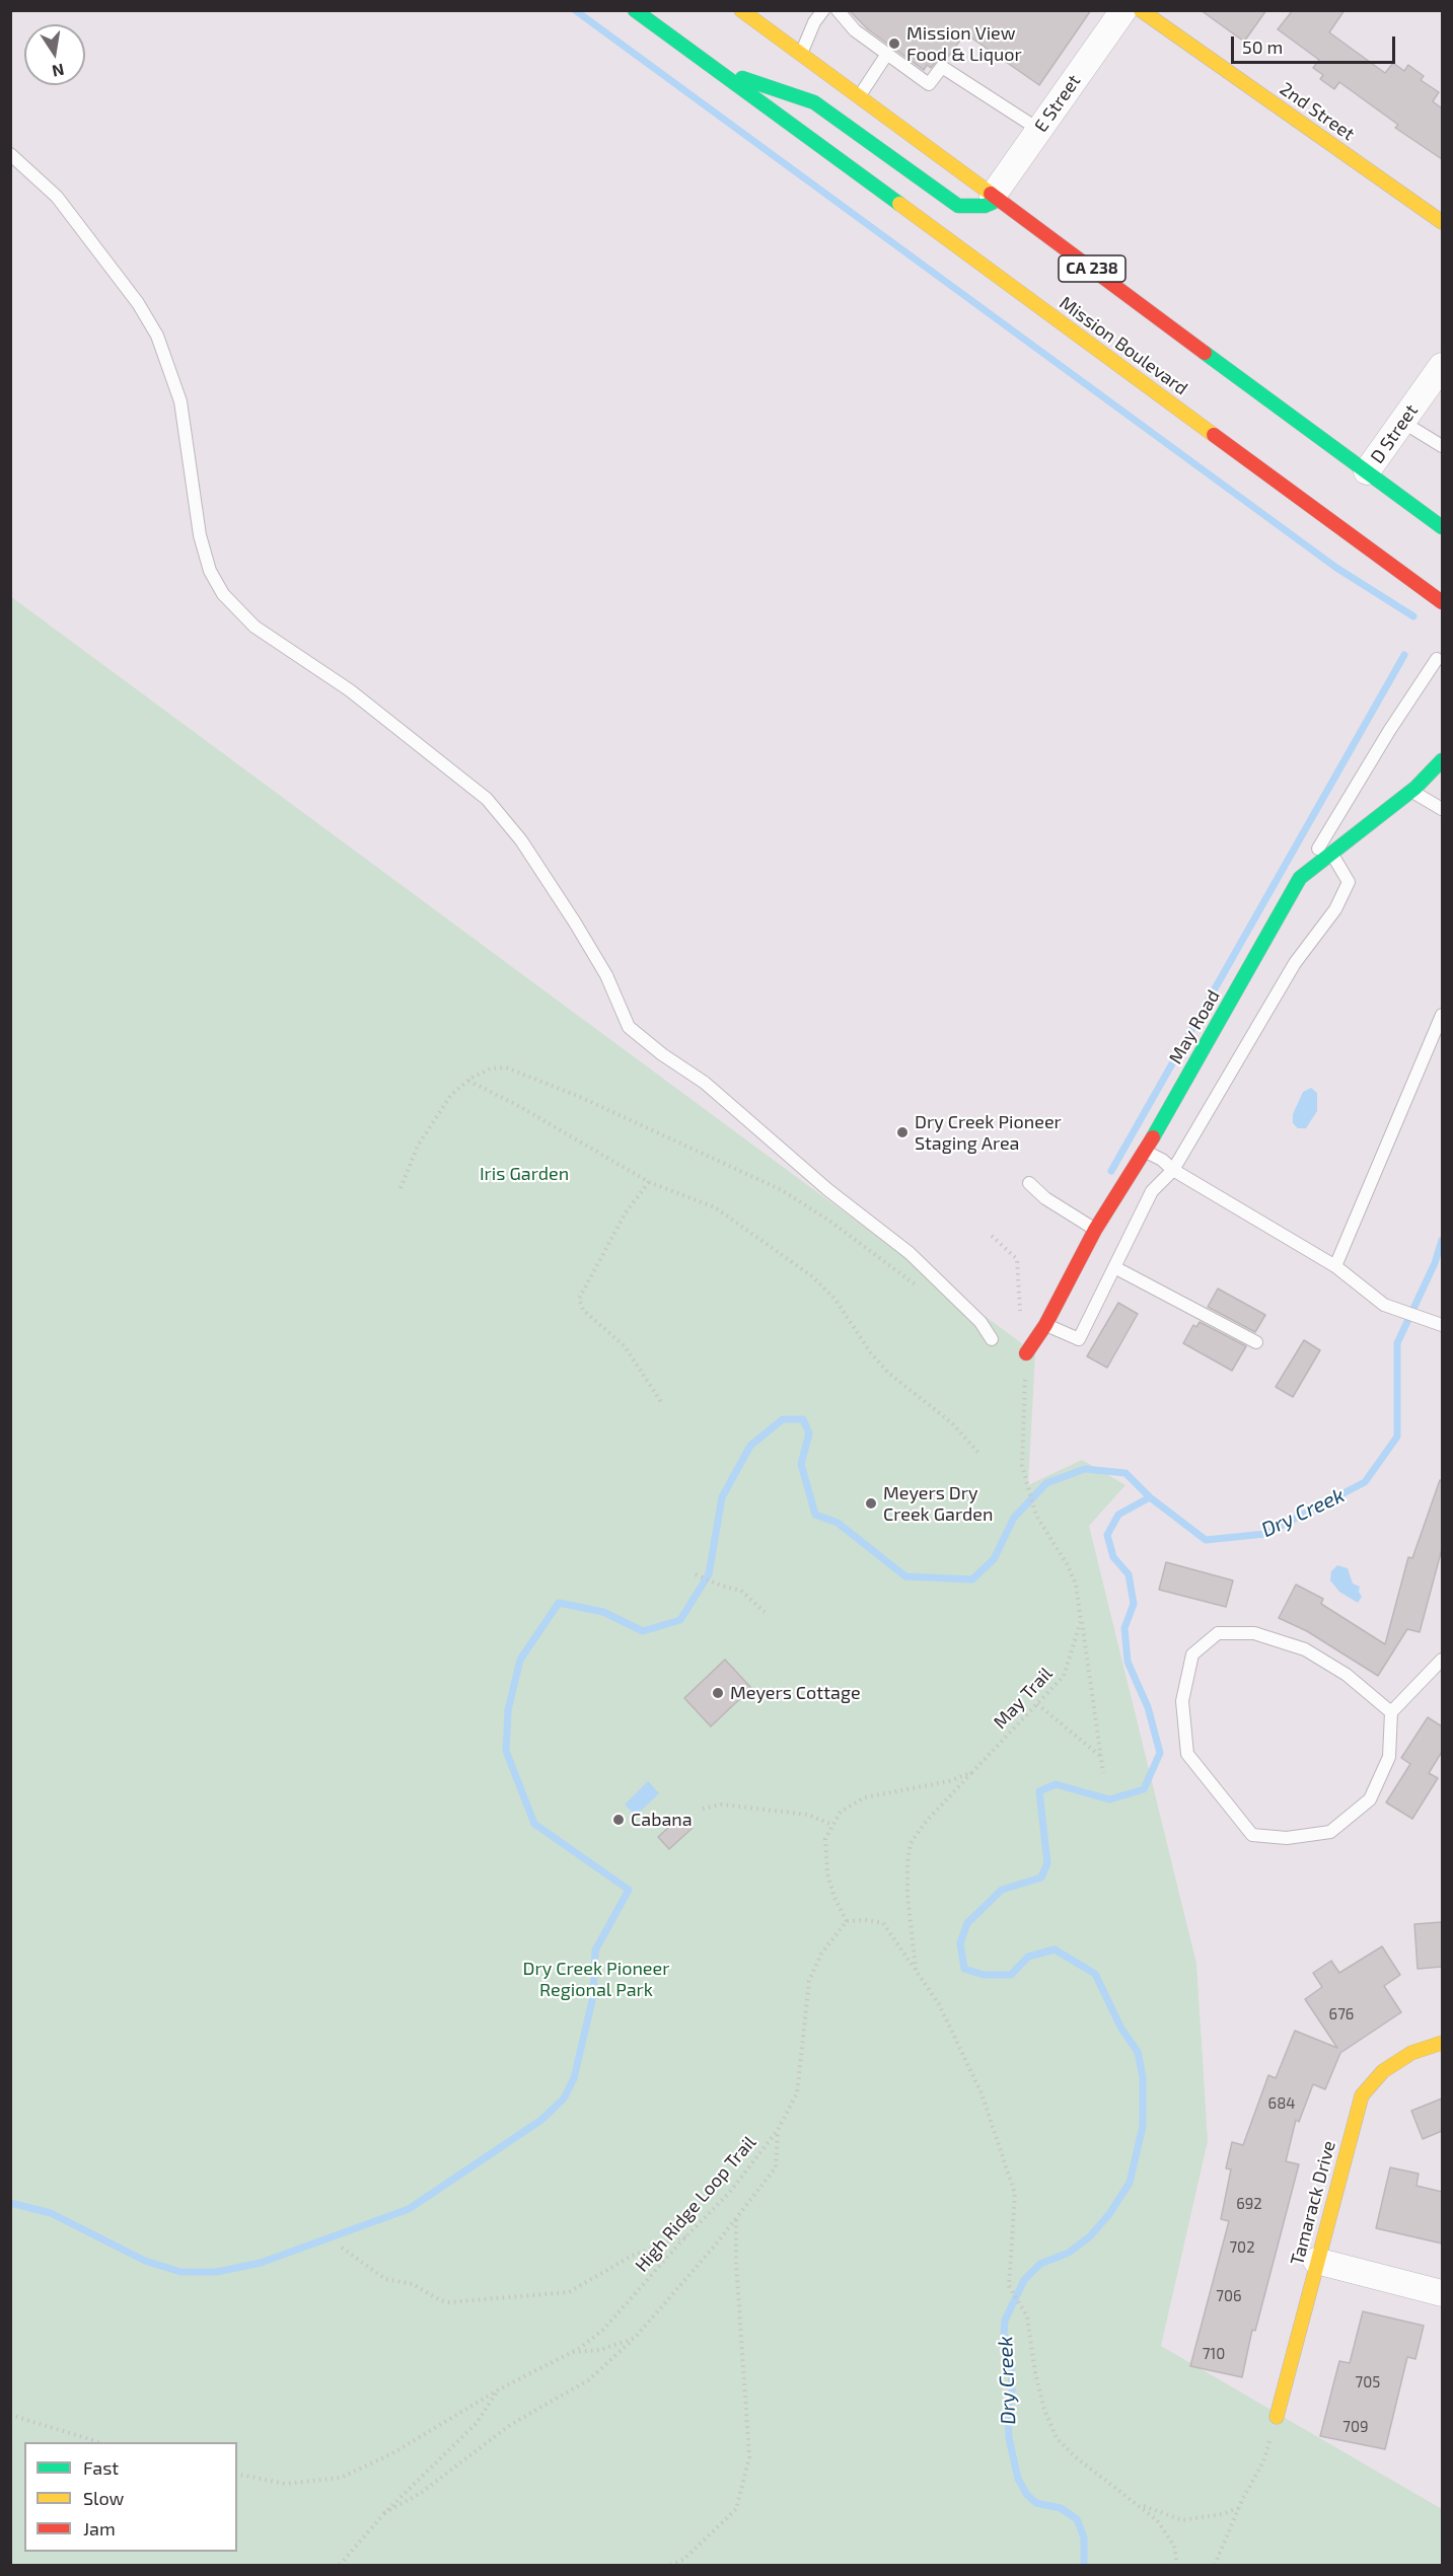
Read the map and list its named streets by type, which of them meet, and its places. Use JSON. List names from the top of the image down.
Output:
{
  "streets": {
    "main road": [
      "2nd Street",
      "CA 238",
      "Mission Boulevard",
      "May Road",
      "Tamarack Drive"
    ],
    "street": ["E Street", "D Street"],
    "path": ["May Trail", "High Ridge Loop Trail"]
  },
  "crossings": [
    ["E Street", "CA 238"],
    ["CA 238", "D Street"],
    ["May Road", "May Trail"]
  ],
  "water": ["Dry Creek"],
  "parks": ["Iris Garden", "Dry Creek Pioneer Regional Park"],
  "places": [
    "Mission View Food & Liquor",
    "Dry Creek Pioneer Staging Area",
    "Meyers Dry Creek Garden",
    "Meyers Cottage",
    "Cabana"
  ],
  "house_numbers": [
    "676",
    "684",
    "692",
    "702",
    "706",
    "710",
    "705",
    "709"
  ],
  "legend": ["Fast", "Slow", "Jam"],
  "scale_bar": "50 m",
  "north": "bottom"
}
